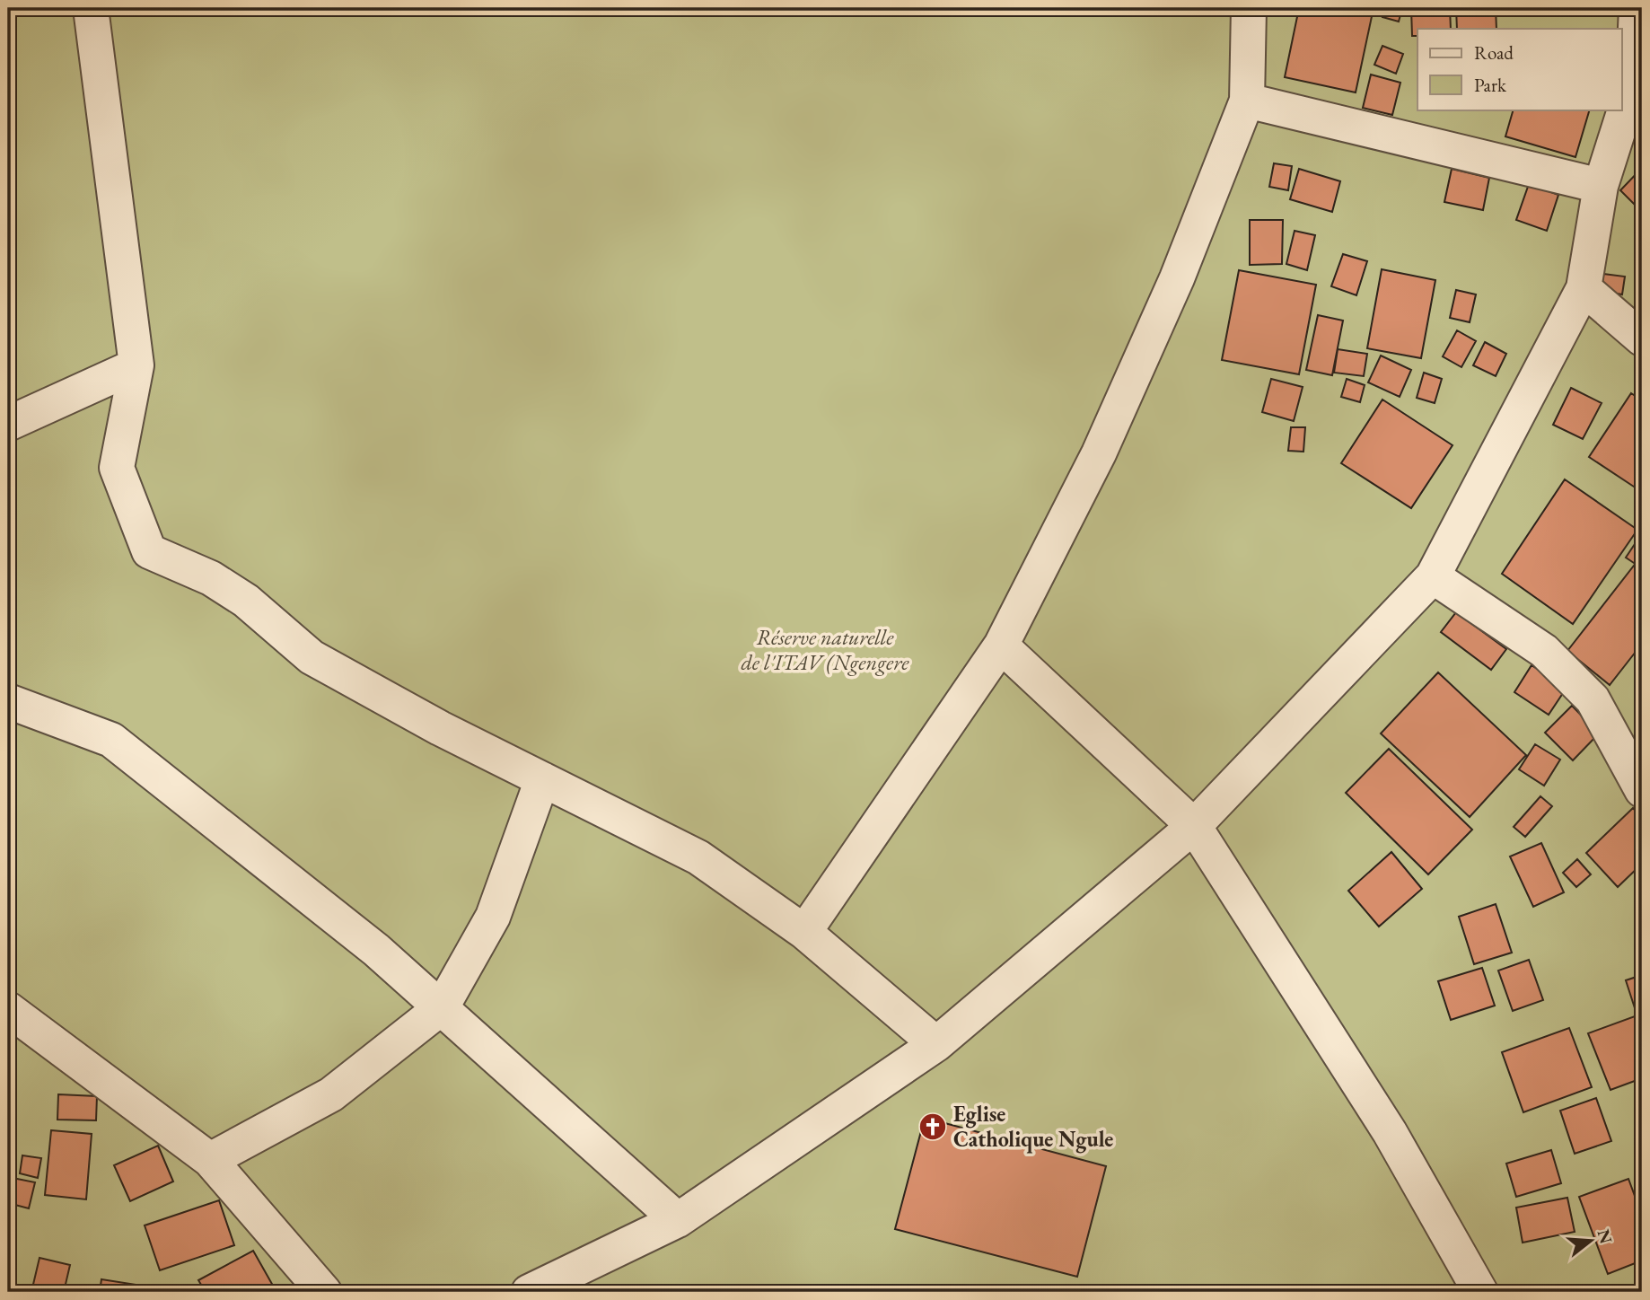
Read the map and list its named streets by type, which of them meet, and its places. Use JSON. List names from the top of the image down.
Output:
{
  "parks": ["Réserve naturelle de l'ITAV (Ngengere"],
  "places": {
    "church": ["Eglise Catholique Ngule"]
  },
  "legend": ["Road", "Park"],
  "north": "right"
}
